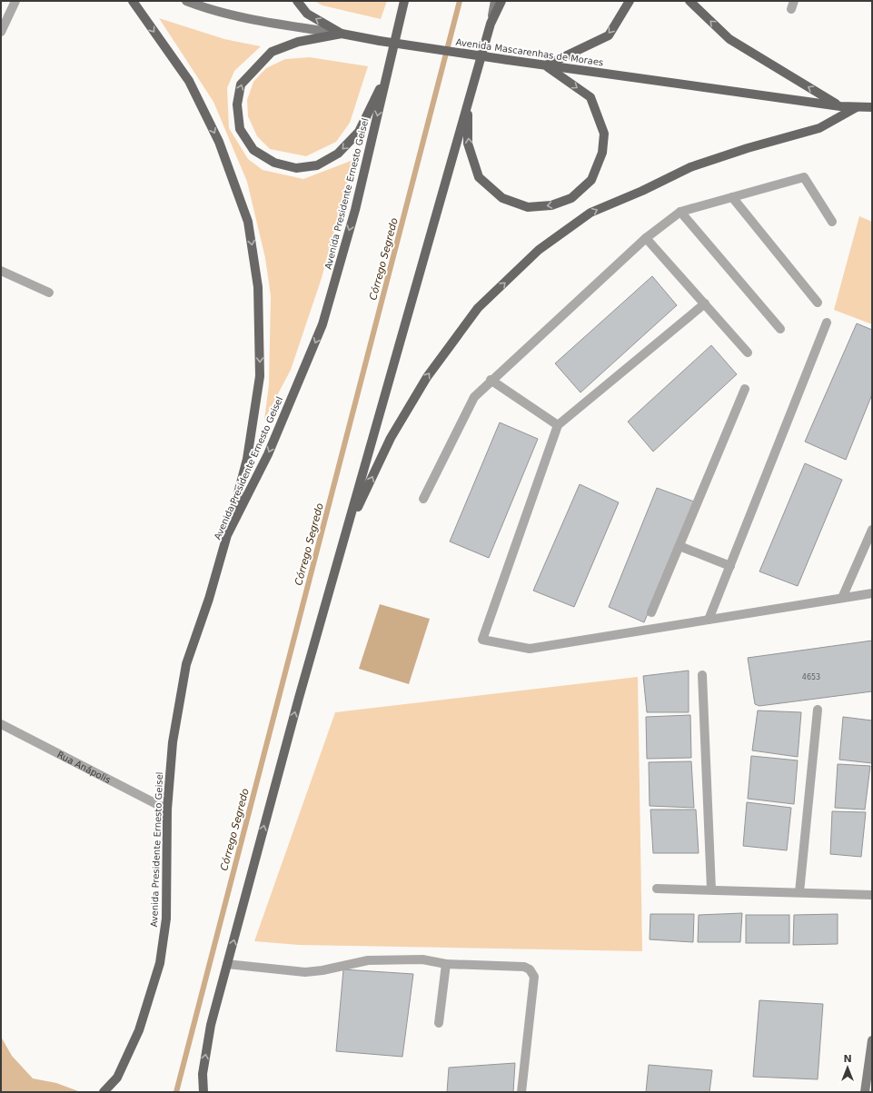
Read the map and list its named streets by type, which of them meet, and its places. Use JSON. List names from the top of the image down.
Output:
{
  "streets": {
    "main road": ["Avenida Mascarenhas de Moraes", "Avenida Presidente Ernesto Geisel"],
    "street": ["Rua Anápolis"]
  },
  "crossings": [
    ["Avenida Presidente Ernesto Geisel", "Rua Anápolis"]
  ],
  "water": ["Córrego Segredo"],
  "house_numbers": ["4653"],
  "north": "top"
}
